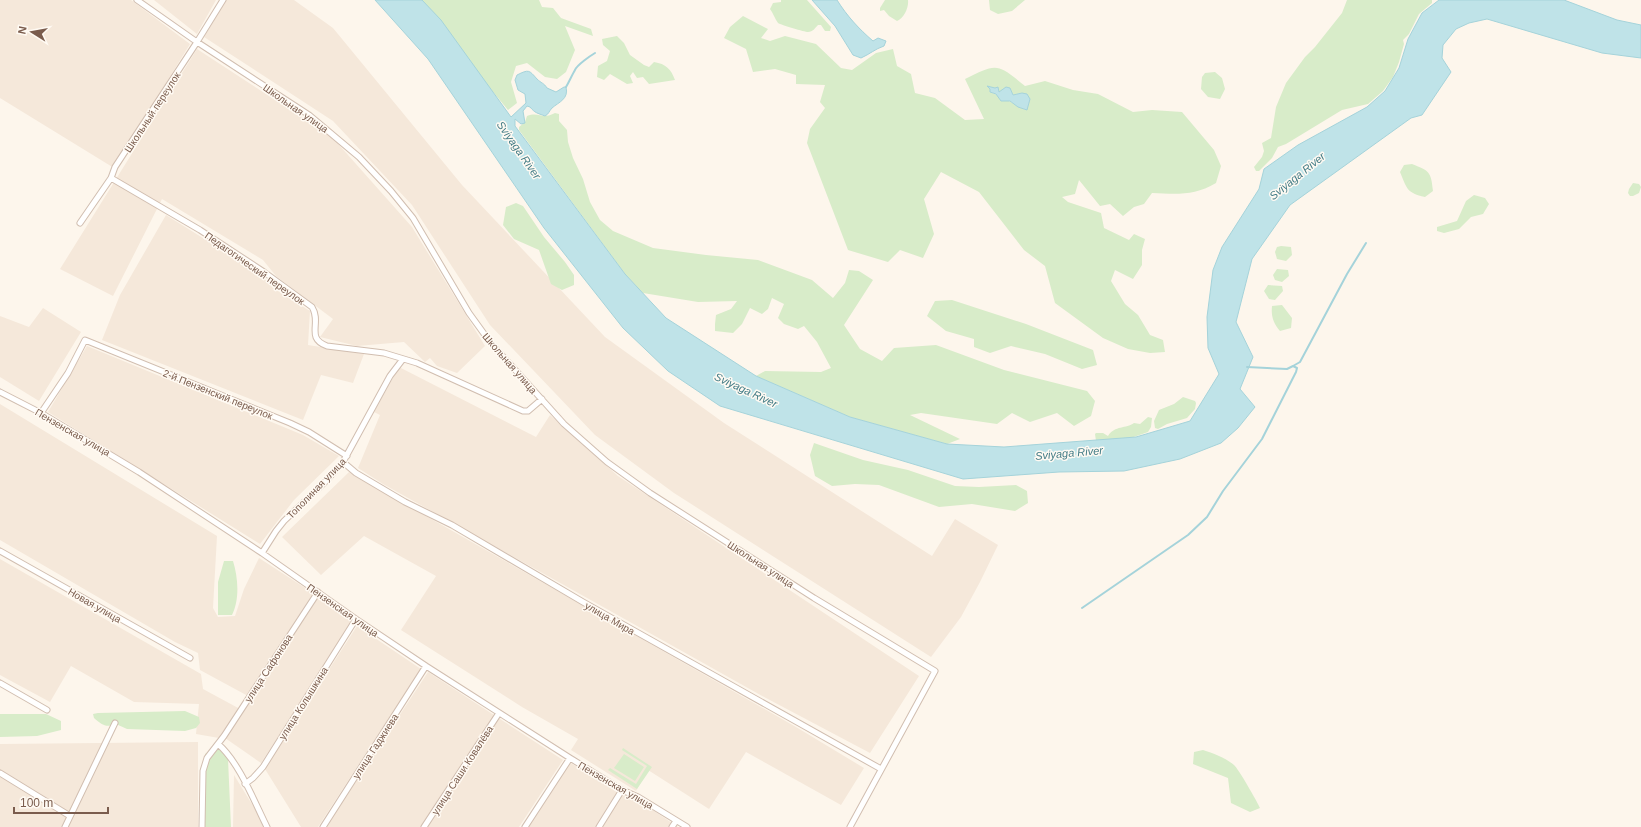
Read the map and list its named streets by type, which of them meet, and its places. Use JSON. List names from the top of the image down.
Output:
{
  "streets": {
    "street": [
      "Школьная улица",
      "Школьный переулок",
      "Педагогический переулок",
      "2-й Пензенский переулок",
      "Пензенская улица",
      "Тополиная улица",
      "Новая улица",
      "улица Мира",
      "улица Сафонова",
      "улица Колышкина",
      "улица Гаджиева",
      "улица Саши Ковалёва"
    ]
  },
  "crossings": [
    ["Школьная улица", "Школьный переулок"],
    ["Школьная улица", "Педагогический переулок"],
    ["Школьная улица", "улица Мира"],
    ["Школьный переулок", "Педагогический переулок"],
    ["Педагогический переулок", "Тополиная улица"],
    ["2-й Пензенский переулок", "Пензенская улица"],
    ["2-й Пензенский переулок", "Тополиная улица"],
    ["Пензенская улица", "Тополиная улица"],
    ["Пензенская улица", "улица Сафонова"],
    ["Пензенская улица", "улица Колышкина"],
    ["Пензенская улица", "улица Гаджиева"],
    ["Пензенская улица", "улица Саши Ковалёва"],
    ["Тополиная улица", "улица Мира"]
  ],
  "water": ["Sviyaga River"],
  "scale_bar": "100 m",
  "north": "left"
}
